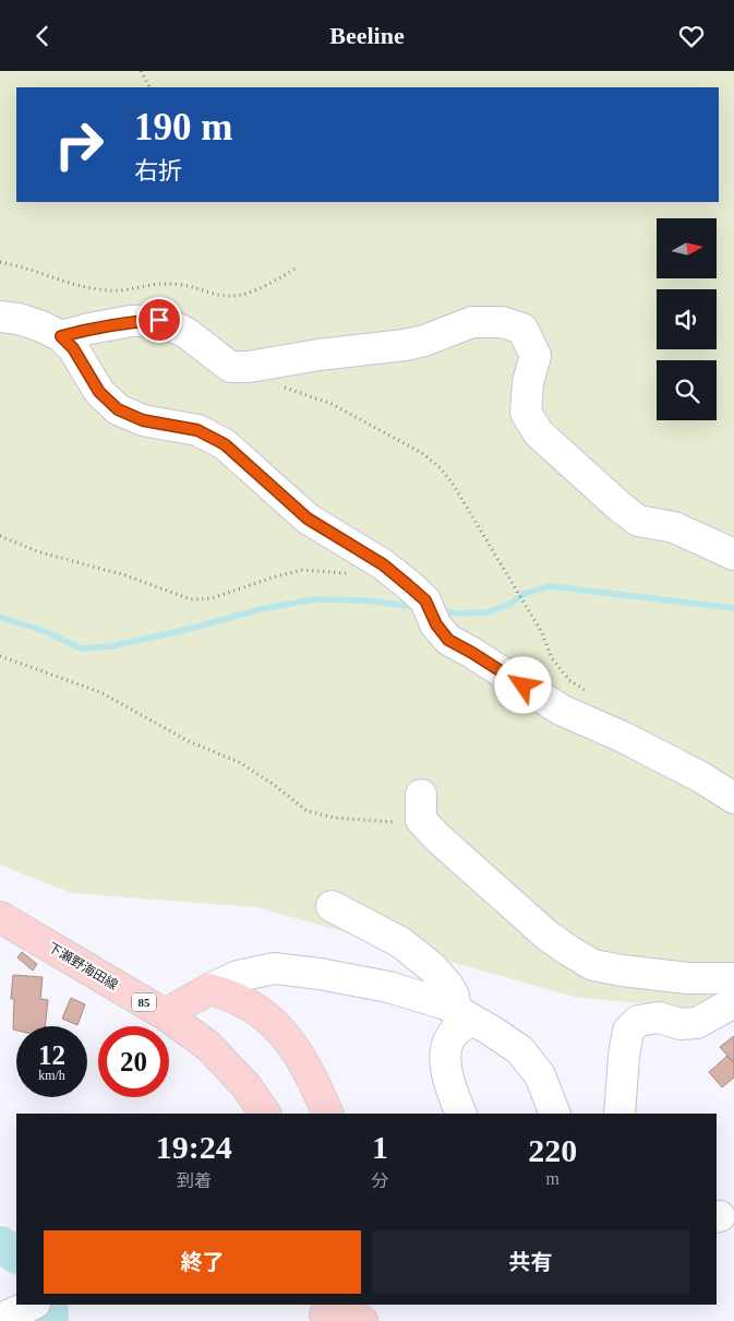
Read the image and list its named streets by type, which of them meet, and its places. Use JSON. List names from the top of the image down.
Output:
{
  "streets": {
    "main road": ["下瀬野海田線", "85"]
  },
  "crossings": [
    ["下瀬野海田線", "85"]
  ],
  "north": "right",
  "page": {
    "header": "Beeline",
    "turn": ["190 m", "右折"],
    "speed": "12 km/h",
    "limit": "20",
    "eta": [
      "19:24",
      "到着",
      "1",
      "分",
      "220",
      "m"
    ],
    "buttons": ["終了", "共有"]
  }
}
